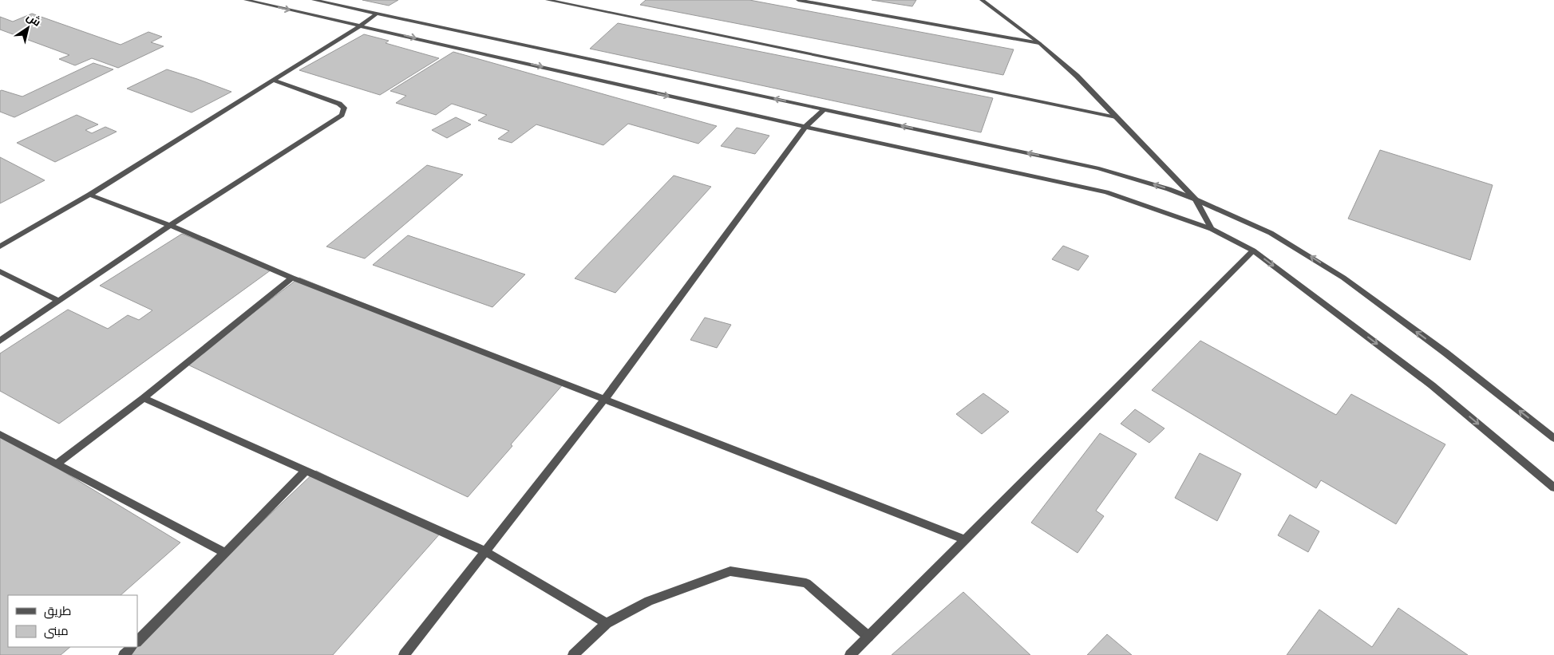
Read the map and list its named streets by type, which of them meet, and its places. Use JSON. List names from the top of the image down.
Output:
{
  "legend": ["طريق", "مبنى"],
  "north": "top right"
}
